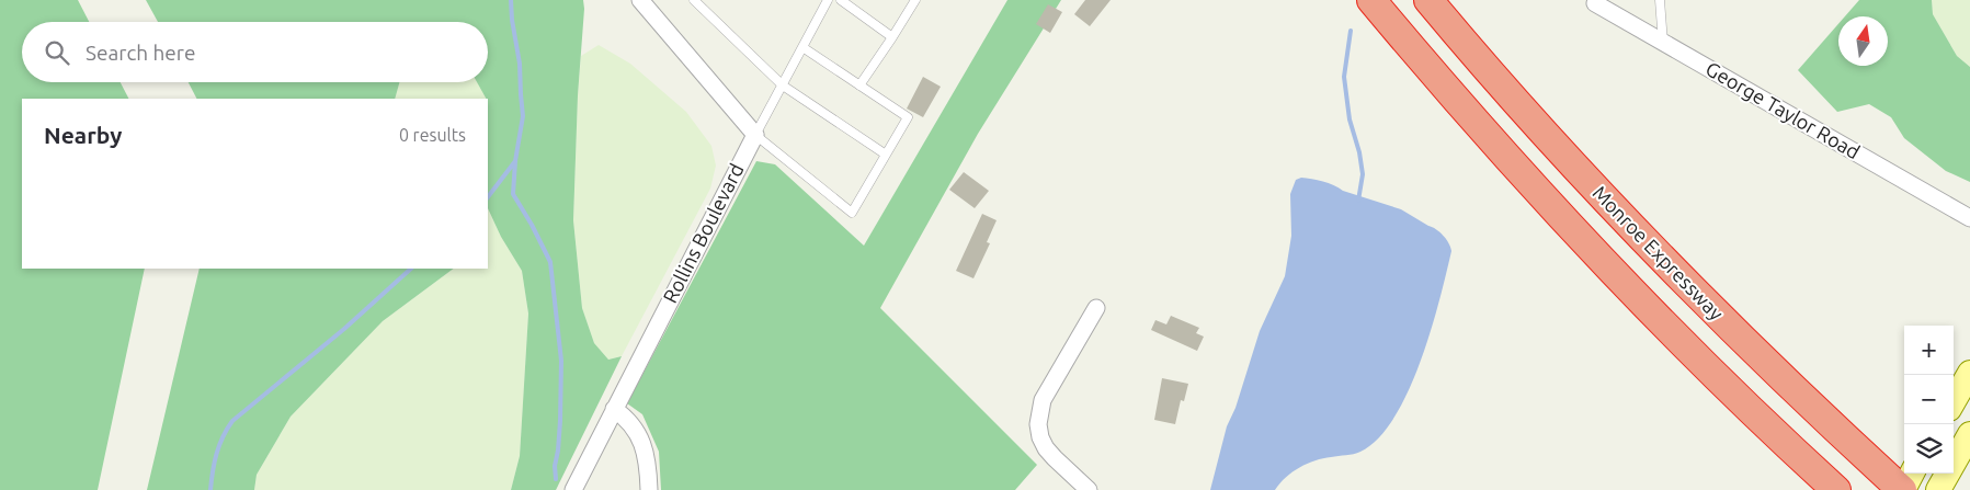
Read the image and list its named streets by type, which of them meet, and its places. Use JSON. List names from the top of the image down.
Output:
{
  "streets": {
    "highway": ["Monroe Expressway"],
    "street": ["George Taylor Road", "Rollins Boulevard"]
  },
  "north": "top",
  "page": {
    "search": "Search here",
    "heading": ["Nearby", "0 results"],
    "map_buttons": ["+", "−"]
  }
}
